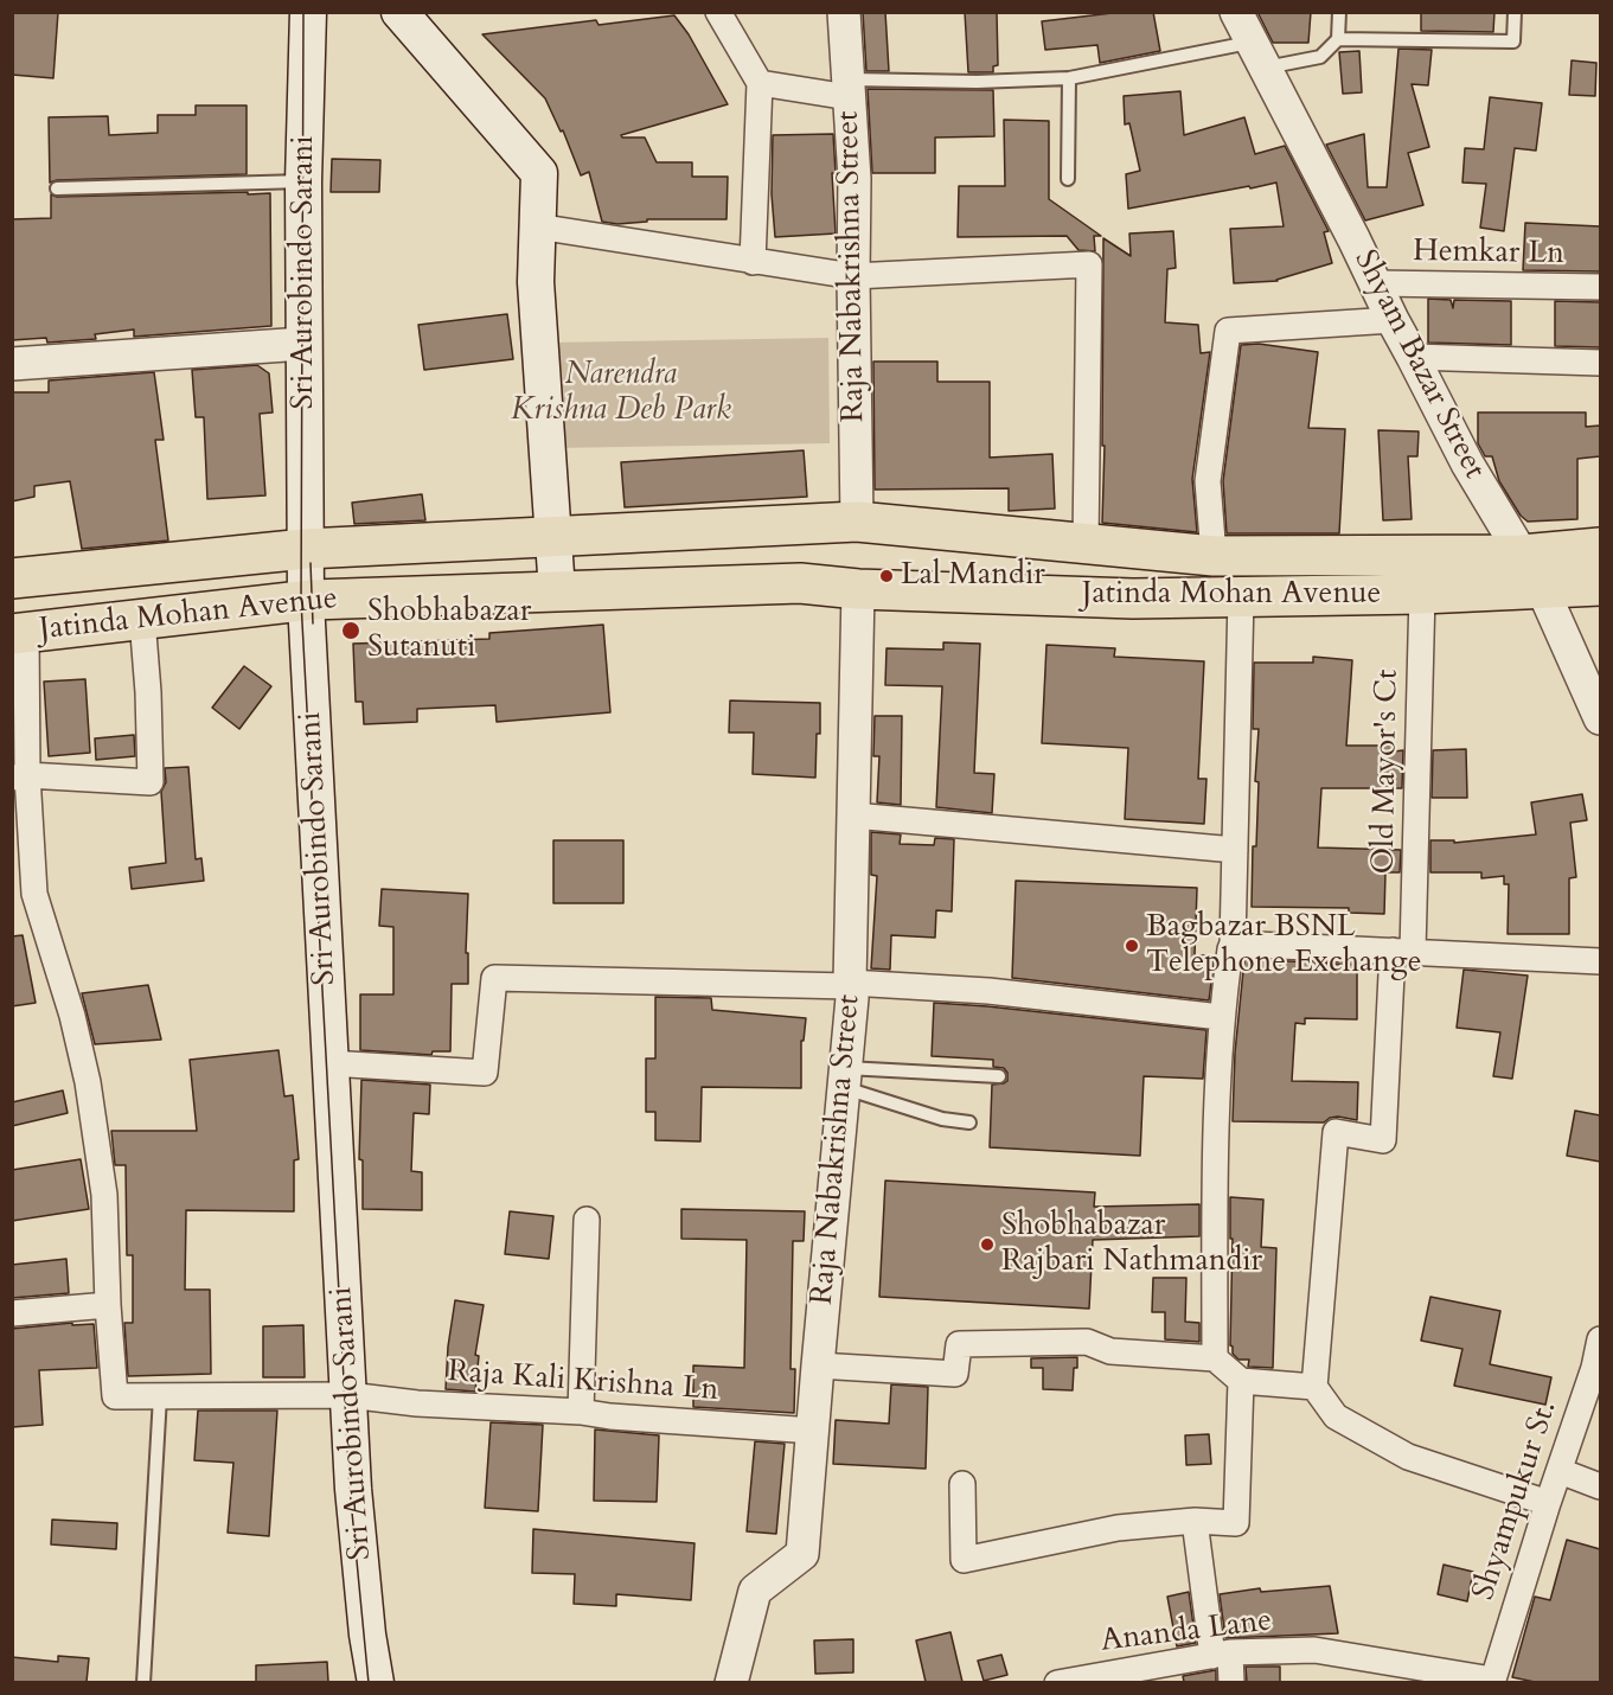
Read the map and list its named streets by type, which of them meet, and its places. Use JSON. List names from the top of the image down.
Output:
{
  "streets": {
    "main road": ["Sri Aurobindo Sarani", "Jatinda Mohan Avenue"],
    "street": [
      "Hemkar Ln",
      "Raja Nabakrishna Street",
      "Shyam Bazar Street",
      "Old Mayor's Ct",
      "Raja Kali Krishna Ln",
      "Shyampukur St.",
      "Ananda Lane"
    ]
  },
  "crossings": [
    ["Hemkar Ln", "Shyam Bazar Street"],
    ["Raja Nabakrishna Street", "Jatinda Mohan Avenue"],
    ["Raja Nabakrishna Street", "Raja Kali Krishna Ln"],
    ["Sri Aurobindo Sarani", "Jatinda Mohan Avenue"],
    ["Sri Aurobindo Sarani", "Raja Kali Krishna Ln"],
    ["Shyam Bazar Street", "Jatinda Mohan Avenue"],
    ["Jatinda Mohan Avenue", "Old Mayor's Ct"],
    ["Shyampukur St.", "Ananda Lane"]
  ],
  "parks": ["Narendra Krishna Deb Park"],
  "places": [
    "Lal Mandir",
    "Shobhabazar Sutanuti",
    "Bagbazar BSNL Telephone Exchange",
    "Shobhabazar Rajbari Nathmandir"
  ]
}
